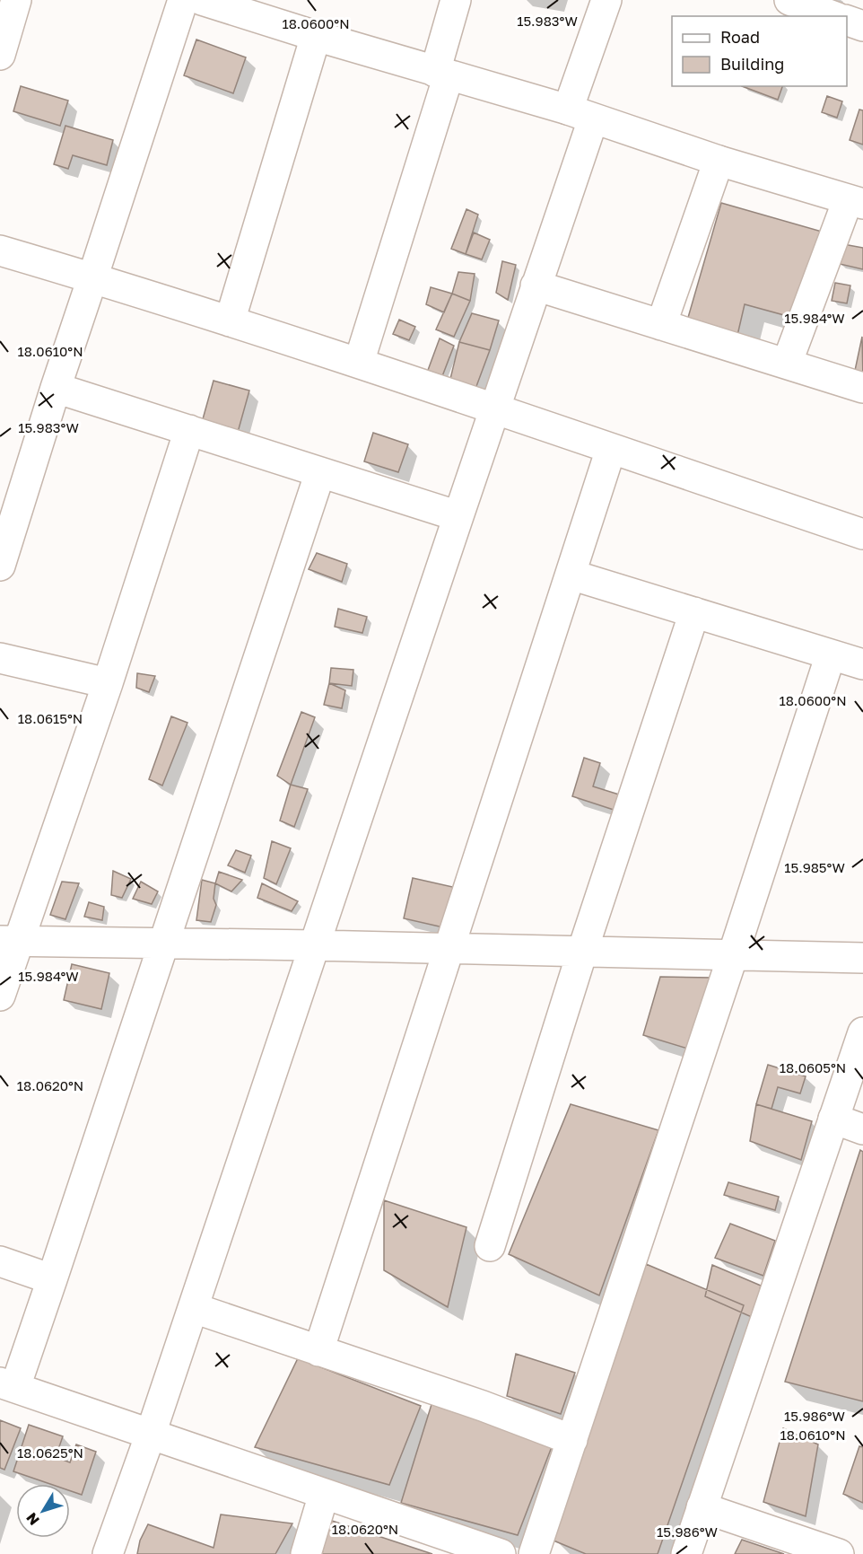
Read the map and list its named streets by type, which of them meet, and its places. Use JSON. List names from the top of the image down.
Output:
{
  "legend": ["Road", "Building"],
  "north": "bottom left",
  "coordinates": [
    "15.983°W",
    "18.0600°N",
    "15.984°W",
    "18.0610°N",
    "18.0615°N",
    "15.985°W",
    "18.0605°N",
    "18.0620°N",
    "15.986°W",
    "18.0625°N"
  ]
}
